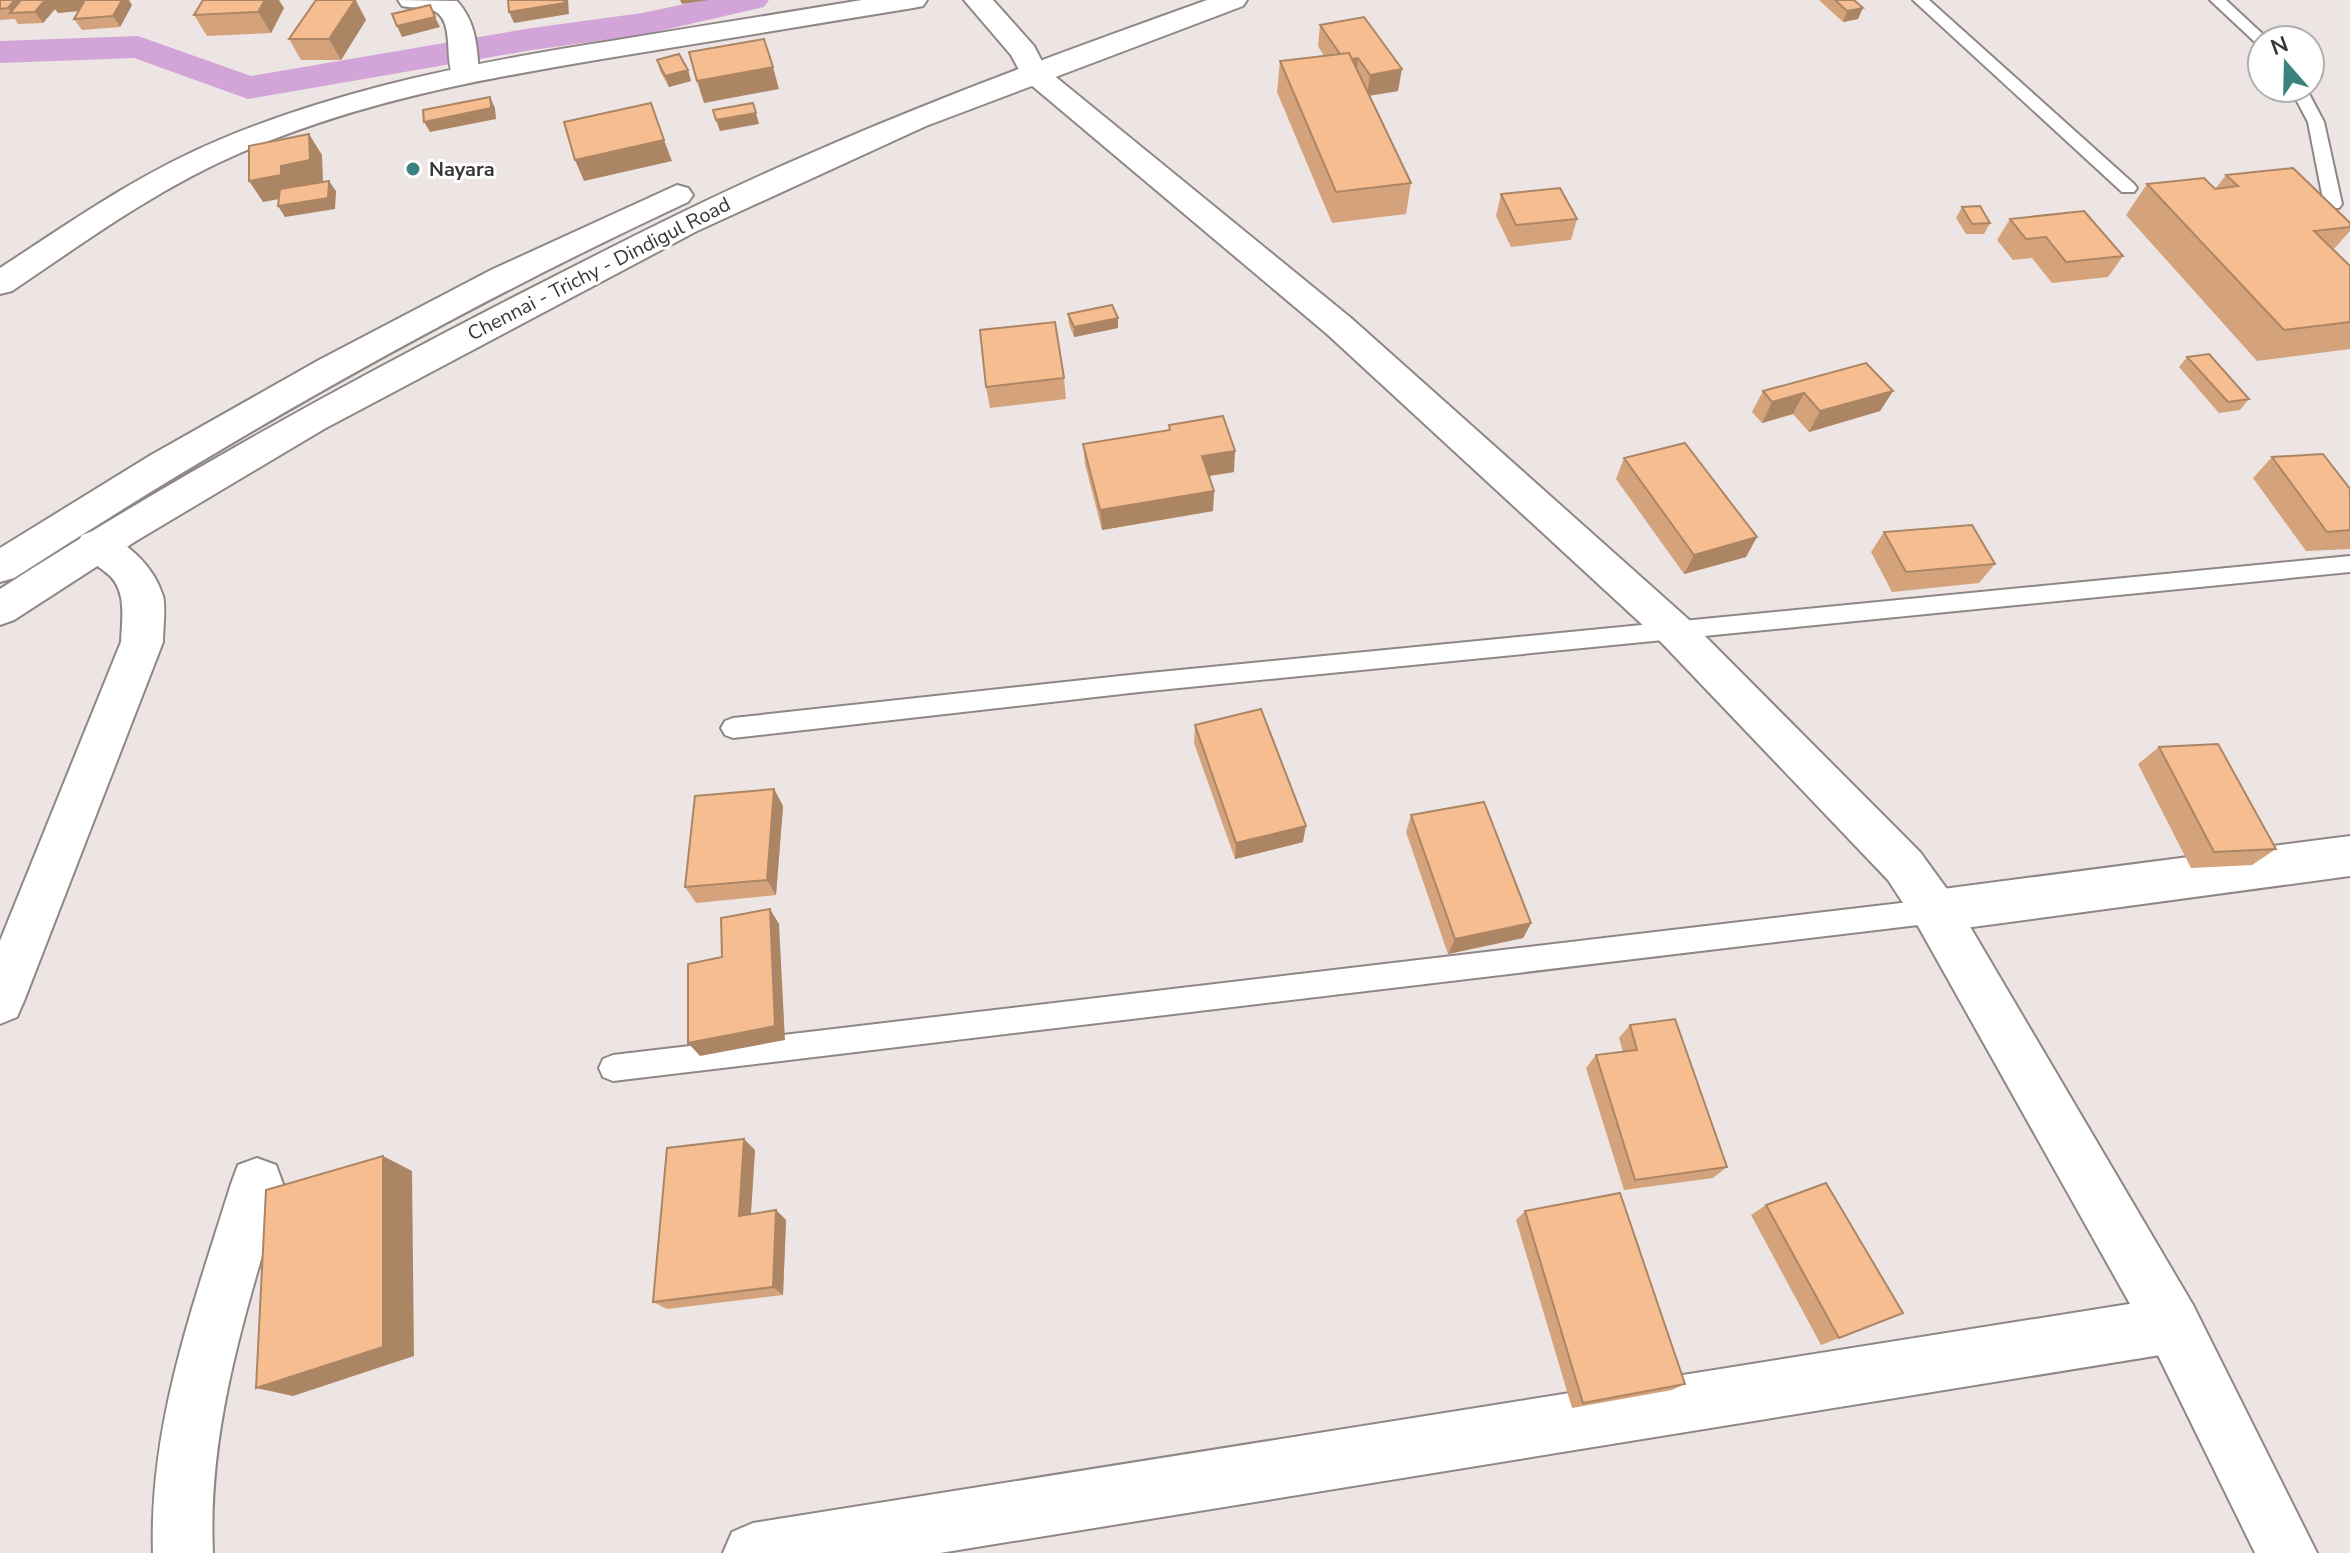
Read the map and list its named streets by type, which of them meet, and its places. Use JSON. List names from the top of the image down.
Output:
{
  "streets": {
    "main road": ["Chennai - Trichy - Dindigul Road"]
  },
  "places": ["Nayara"],
  "north": "top"
}
